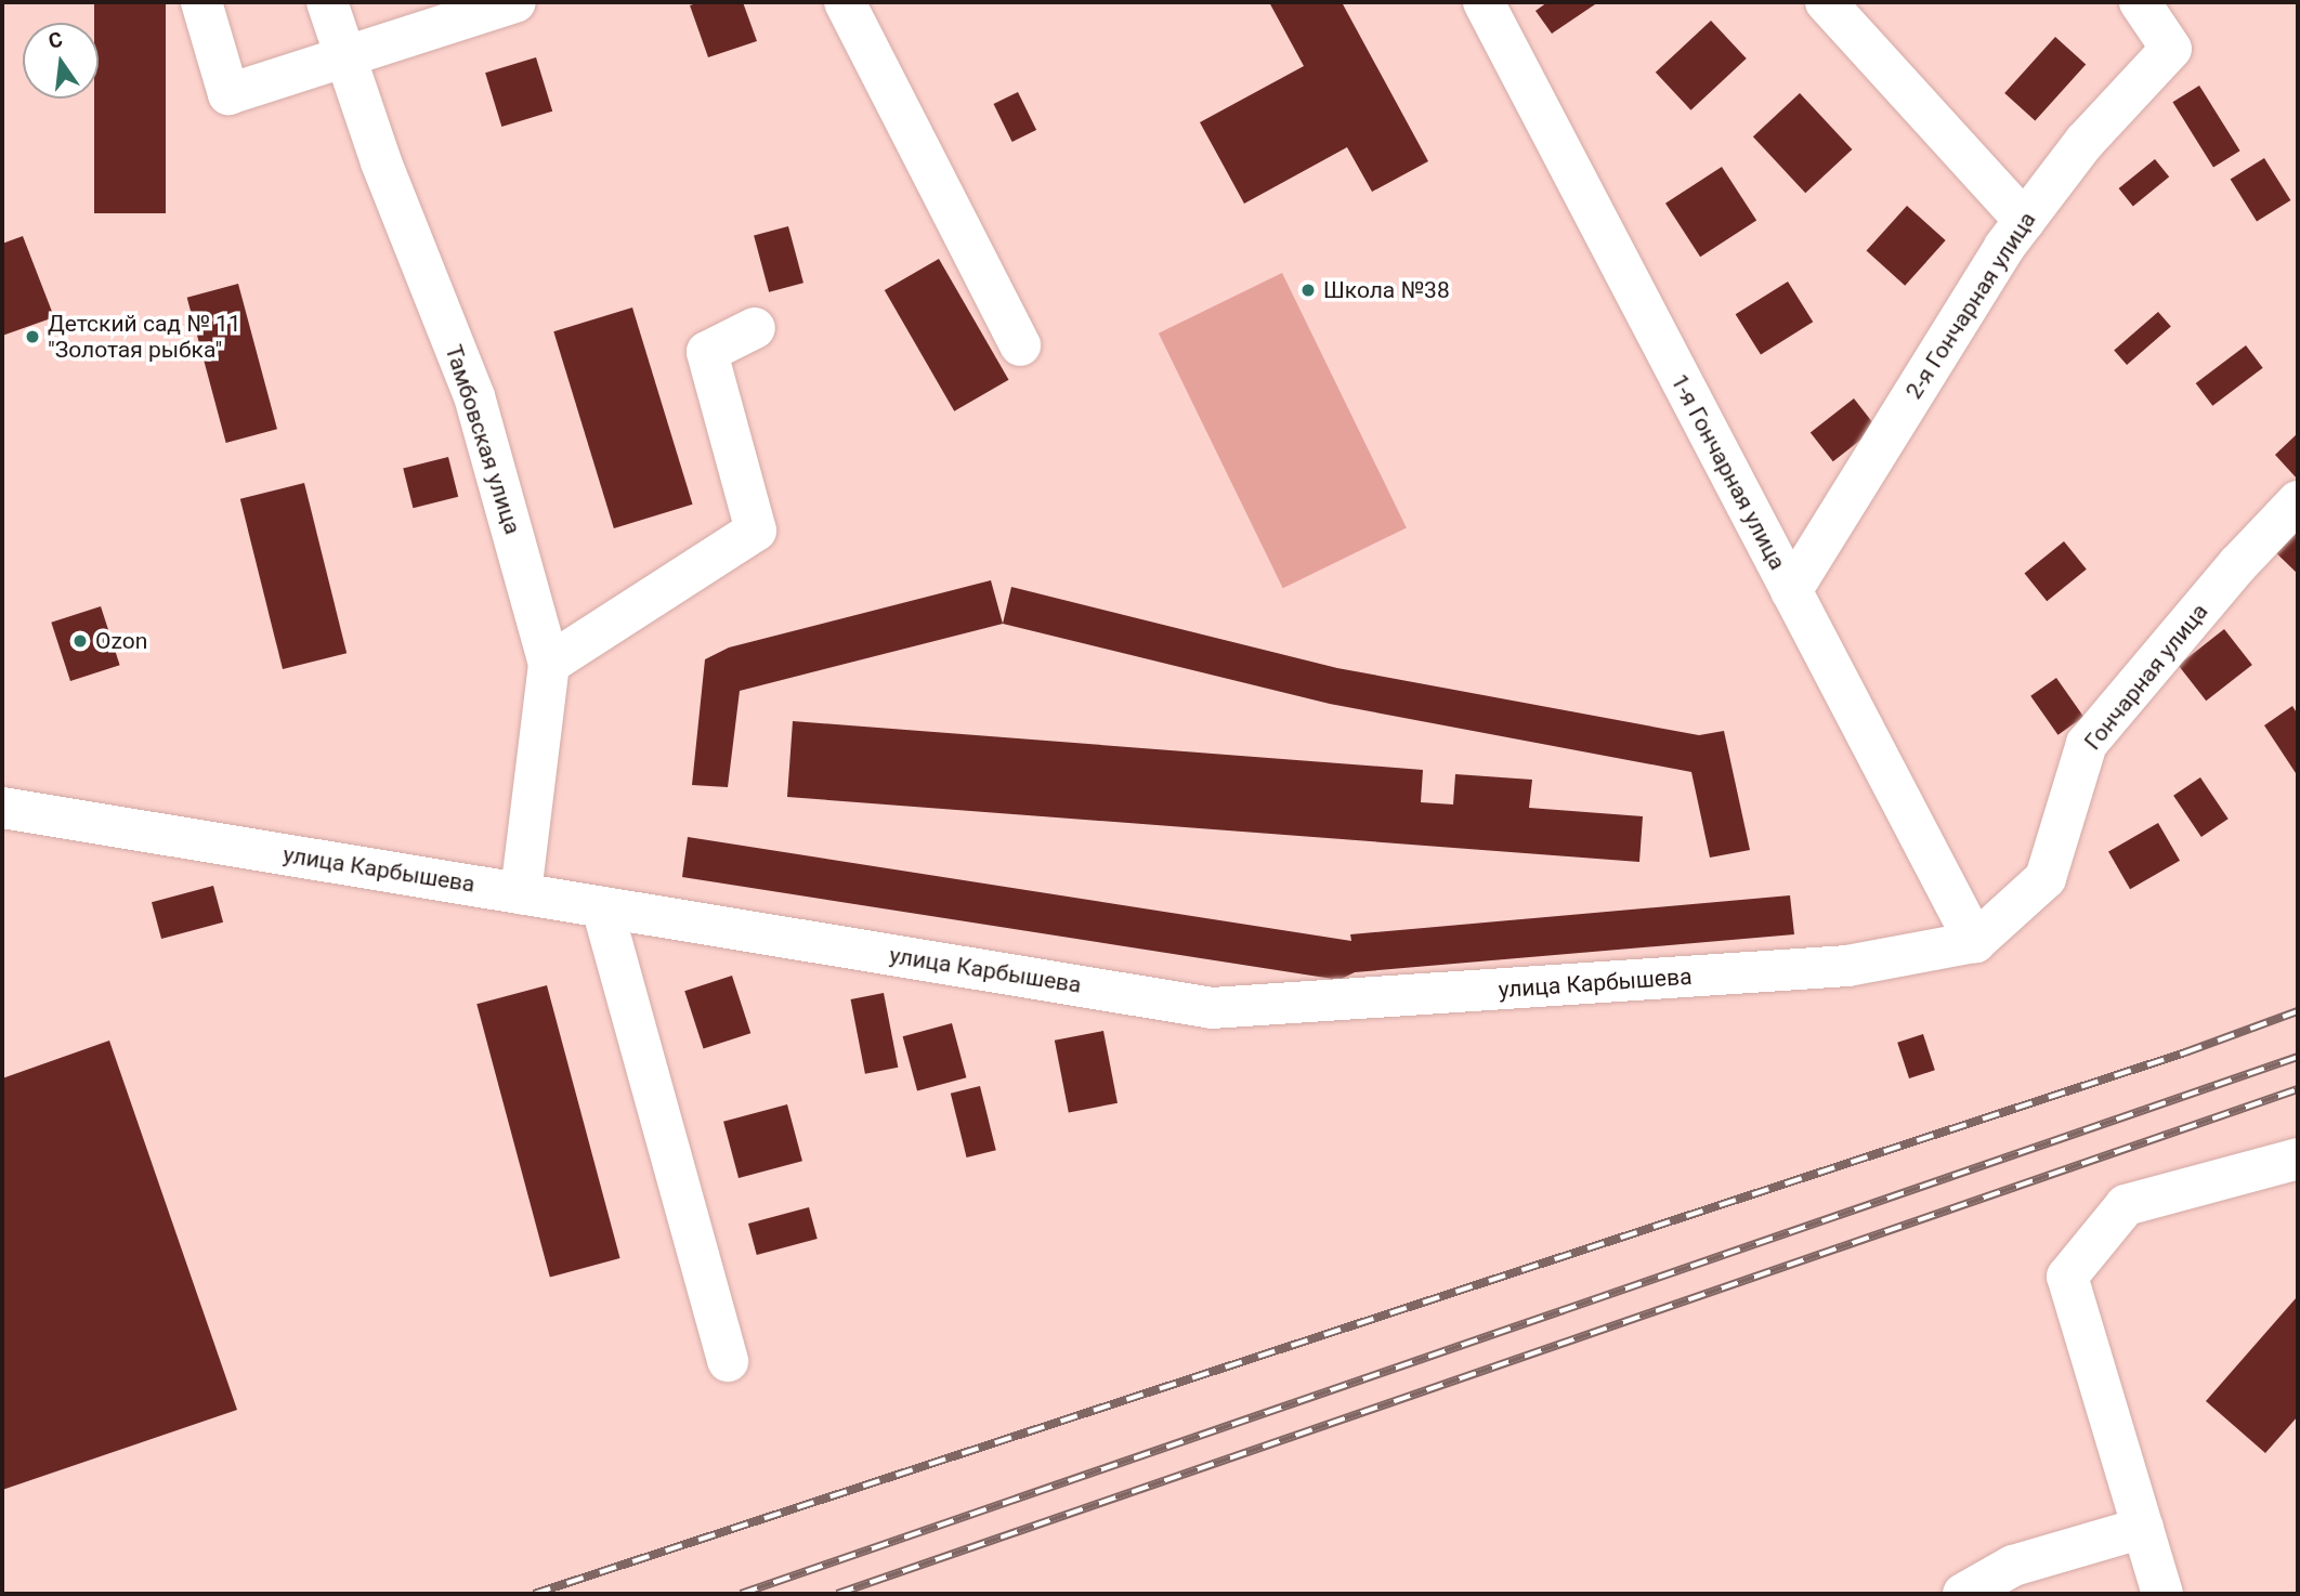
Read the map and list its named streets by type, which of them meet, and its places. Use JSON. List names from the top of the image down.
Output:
{
  "streets": {
    "street": [
      "2-я Гончарная улица",
      "Тамбовская улица",
      "1-я Гончарная улица",
      "Гончарная улица",
      "улица Карбышева"
    ]
  },
  "crossings": [
    ["2-я Гончарная улица", "1-я Гончарная улица"],
    ["Тамбовская улица", "улица Карбышева"],
    ["1-я Гончарная улица", "Гончарная улица"],
    ["1-я Гончарная улица", "улица Карбышева"],
    ["Гончарная улица", "улица Карбышева"]
  ],
  "places": ["Школа №38", "Детский сад № 11 \"Золотая рыбка\"", "Ozon"],
  "north": "top"
}
